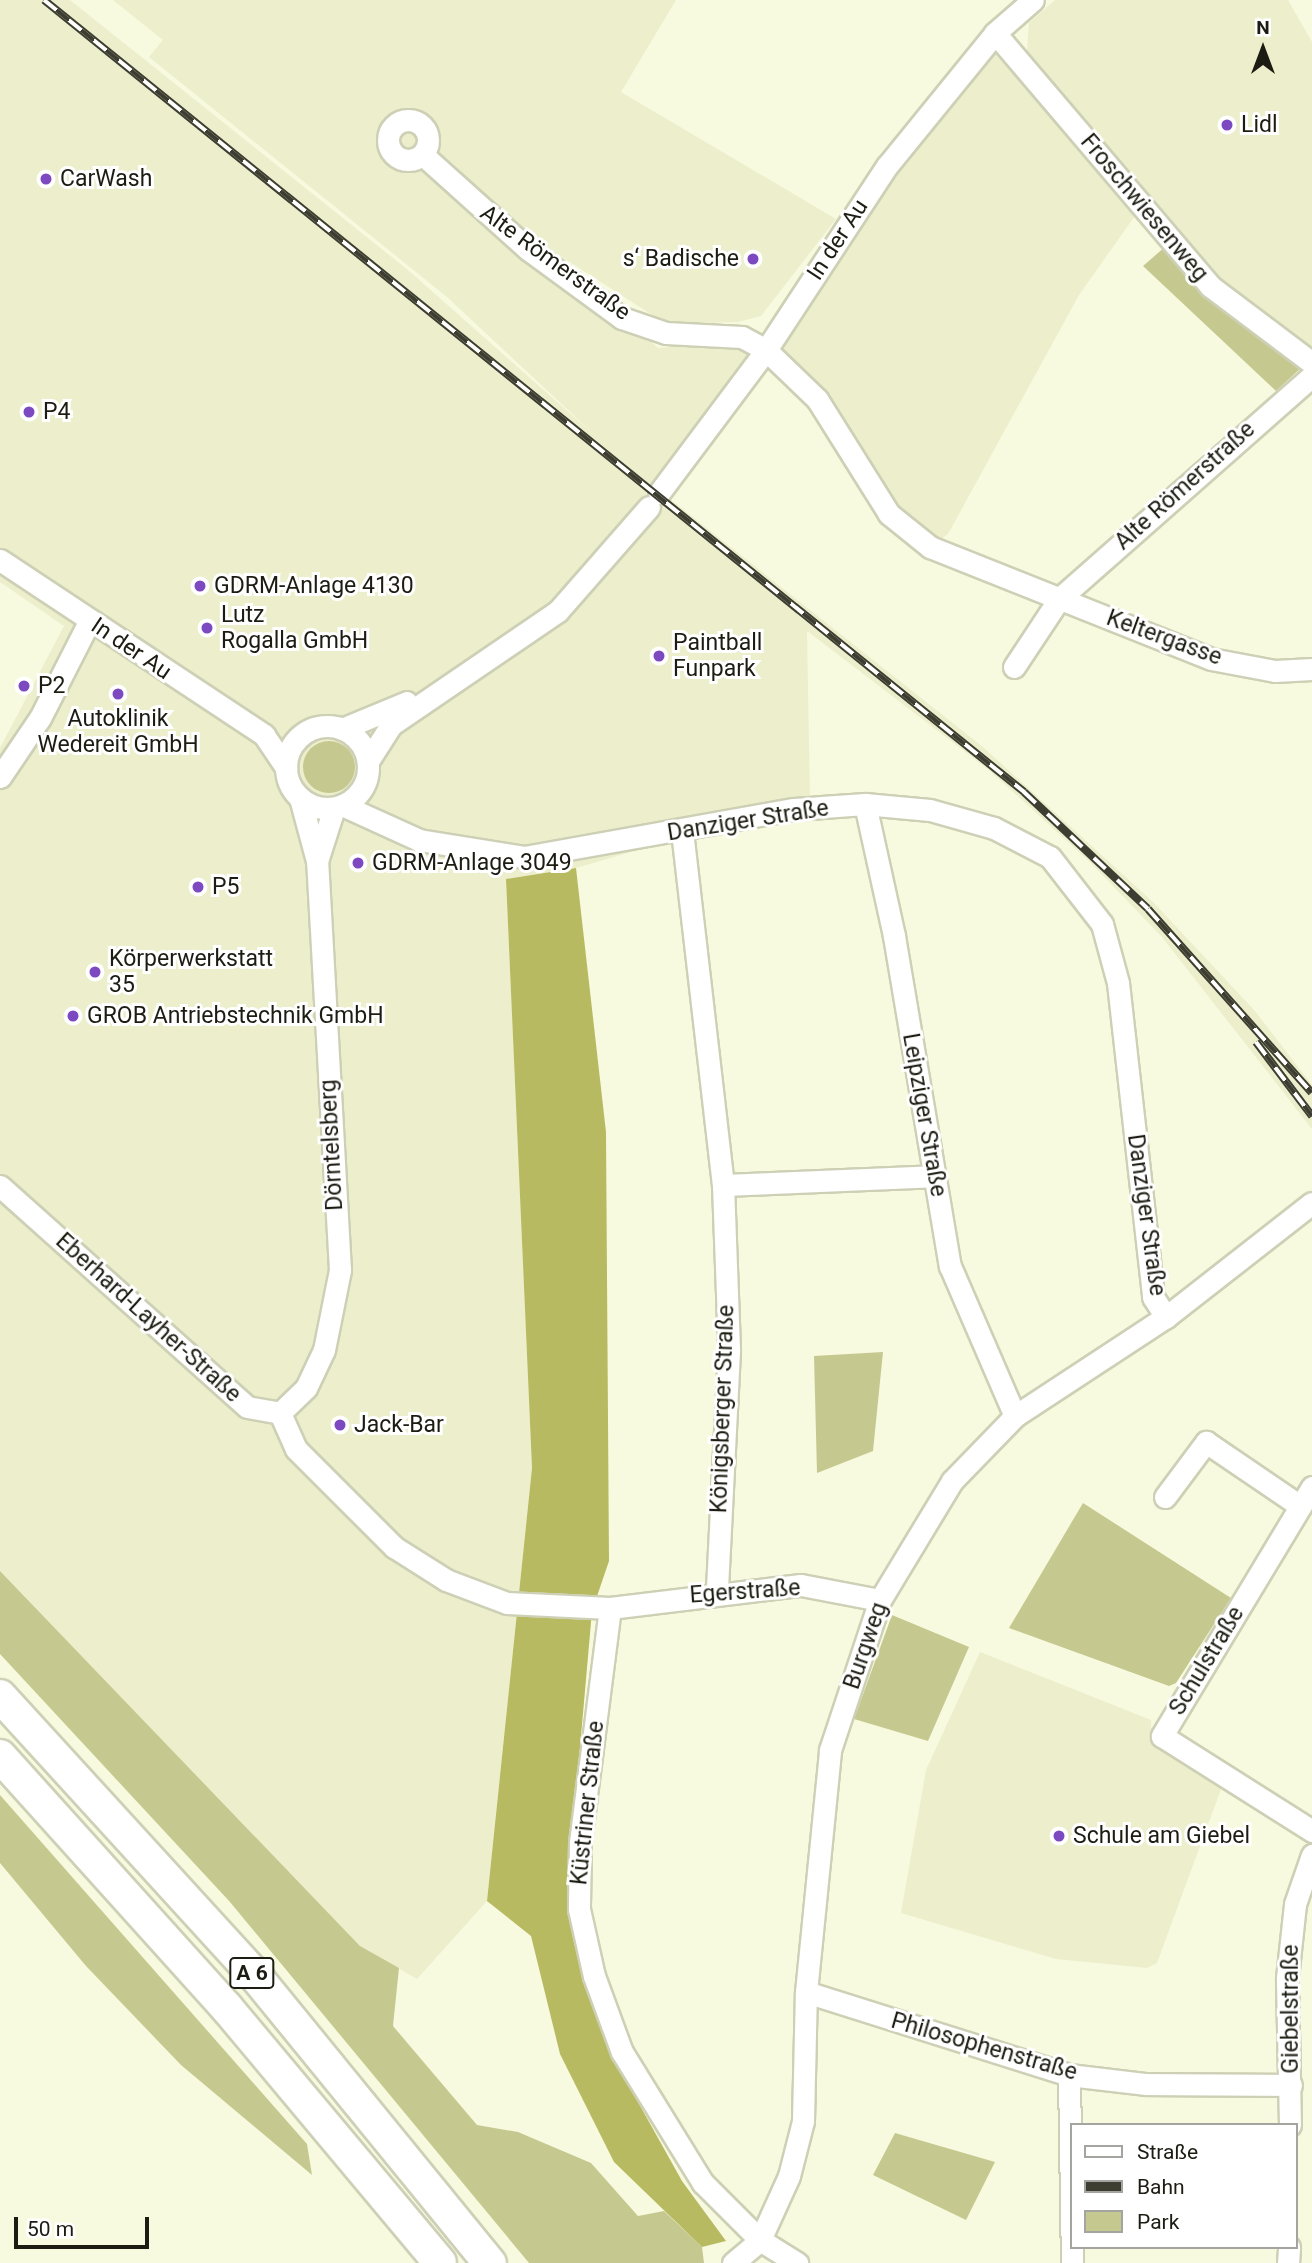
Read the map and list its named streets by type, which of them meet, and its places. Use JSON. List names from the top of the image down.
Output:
{
  "streets": {
    "highway": ["A 6"],
    "street": [
      "Froschwiesenweg",
      "In der Au",
      "Alte Römerstraße",
      "Keltergasse",
      "Danziger Straße",
      "Leipziger Straße",
      "Dörntelsberg",
      "Eberhard-Layher-Straße",
      "Königsberger Straße",
      "Egerstraße",
      "Burgweg",
      "Schulstraße",
      "Küstriner Straße",
      "Giebelstraße",
      "Philosophenstraße"
    ]
  },
  "crossings": [
    ["Froschwiesenweg", "In der Au"],
    ["In der Au", "Alte Römerstraße"],
    ["In der Au", "Danziger Straße"],
    ["In der Au", "Dörntelsberg"],
    ["Alte Römerstraße", "Keltergasse"],
    ["Danziger Straße", "Leipziger Straße"],
    ["Danziger Straße", "Dörntelsberg"],
    ["Danziger Straße", "Königsberger Straße"],
    ["Danziger Straße", "Burgweg"],
    ["Leipziger Straße", "Burgweg"],
    ["Dörntelsberg", "Eberhard-Layher-Straße"],
    ["Königsberger Straße", "Egerstraße"],
    ["Egerstraße", "Burgweg"],
    ["Egerstraße", "Küstriner Straße"],
    ["Burgweg", "Küstriner Straße"],
    ["Burgweg", "Philosophenstraße"],
    ["Giebelstraße", "Philosophenstraße"]
  ],
  "places": [
    "Lidl",
    "CarWash",
    "s‘ Badische",
    "P4",
    "GDRM-Anlage 4130",
    "Lutz Rogalla GmbH",
    "Paintball Funpark",
    "P2",
    "Autoklinik Wedereit GmbH",
    "GDRM-Anlage 3049",
    "P5",
    "Körperwerkstatt 35",
    "GROB Antriebstechnik GmbH",
    "Jack-Bar",
    "Schule am Giebel"
  ],
  "legend": ["Straße", "Bahn", "Park"],
  "scale_bar": "50 m",
  "north": "top"
}
